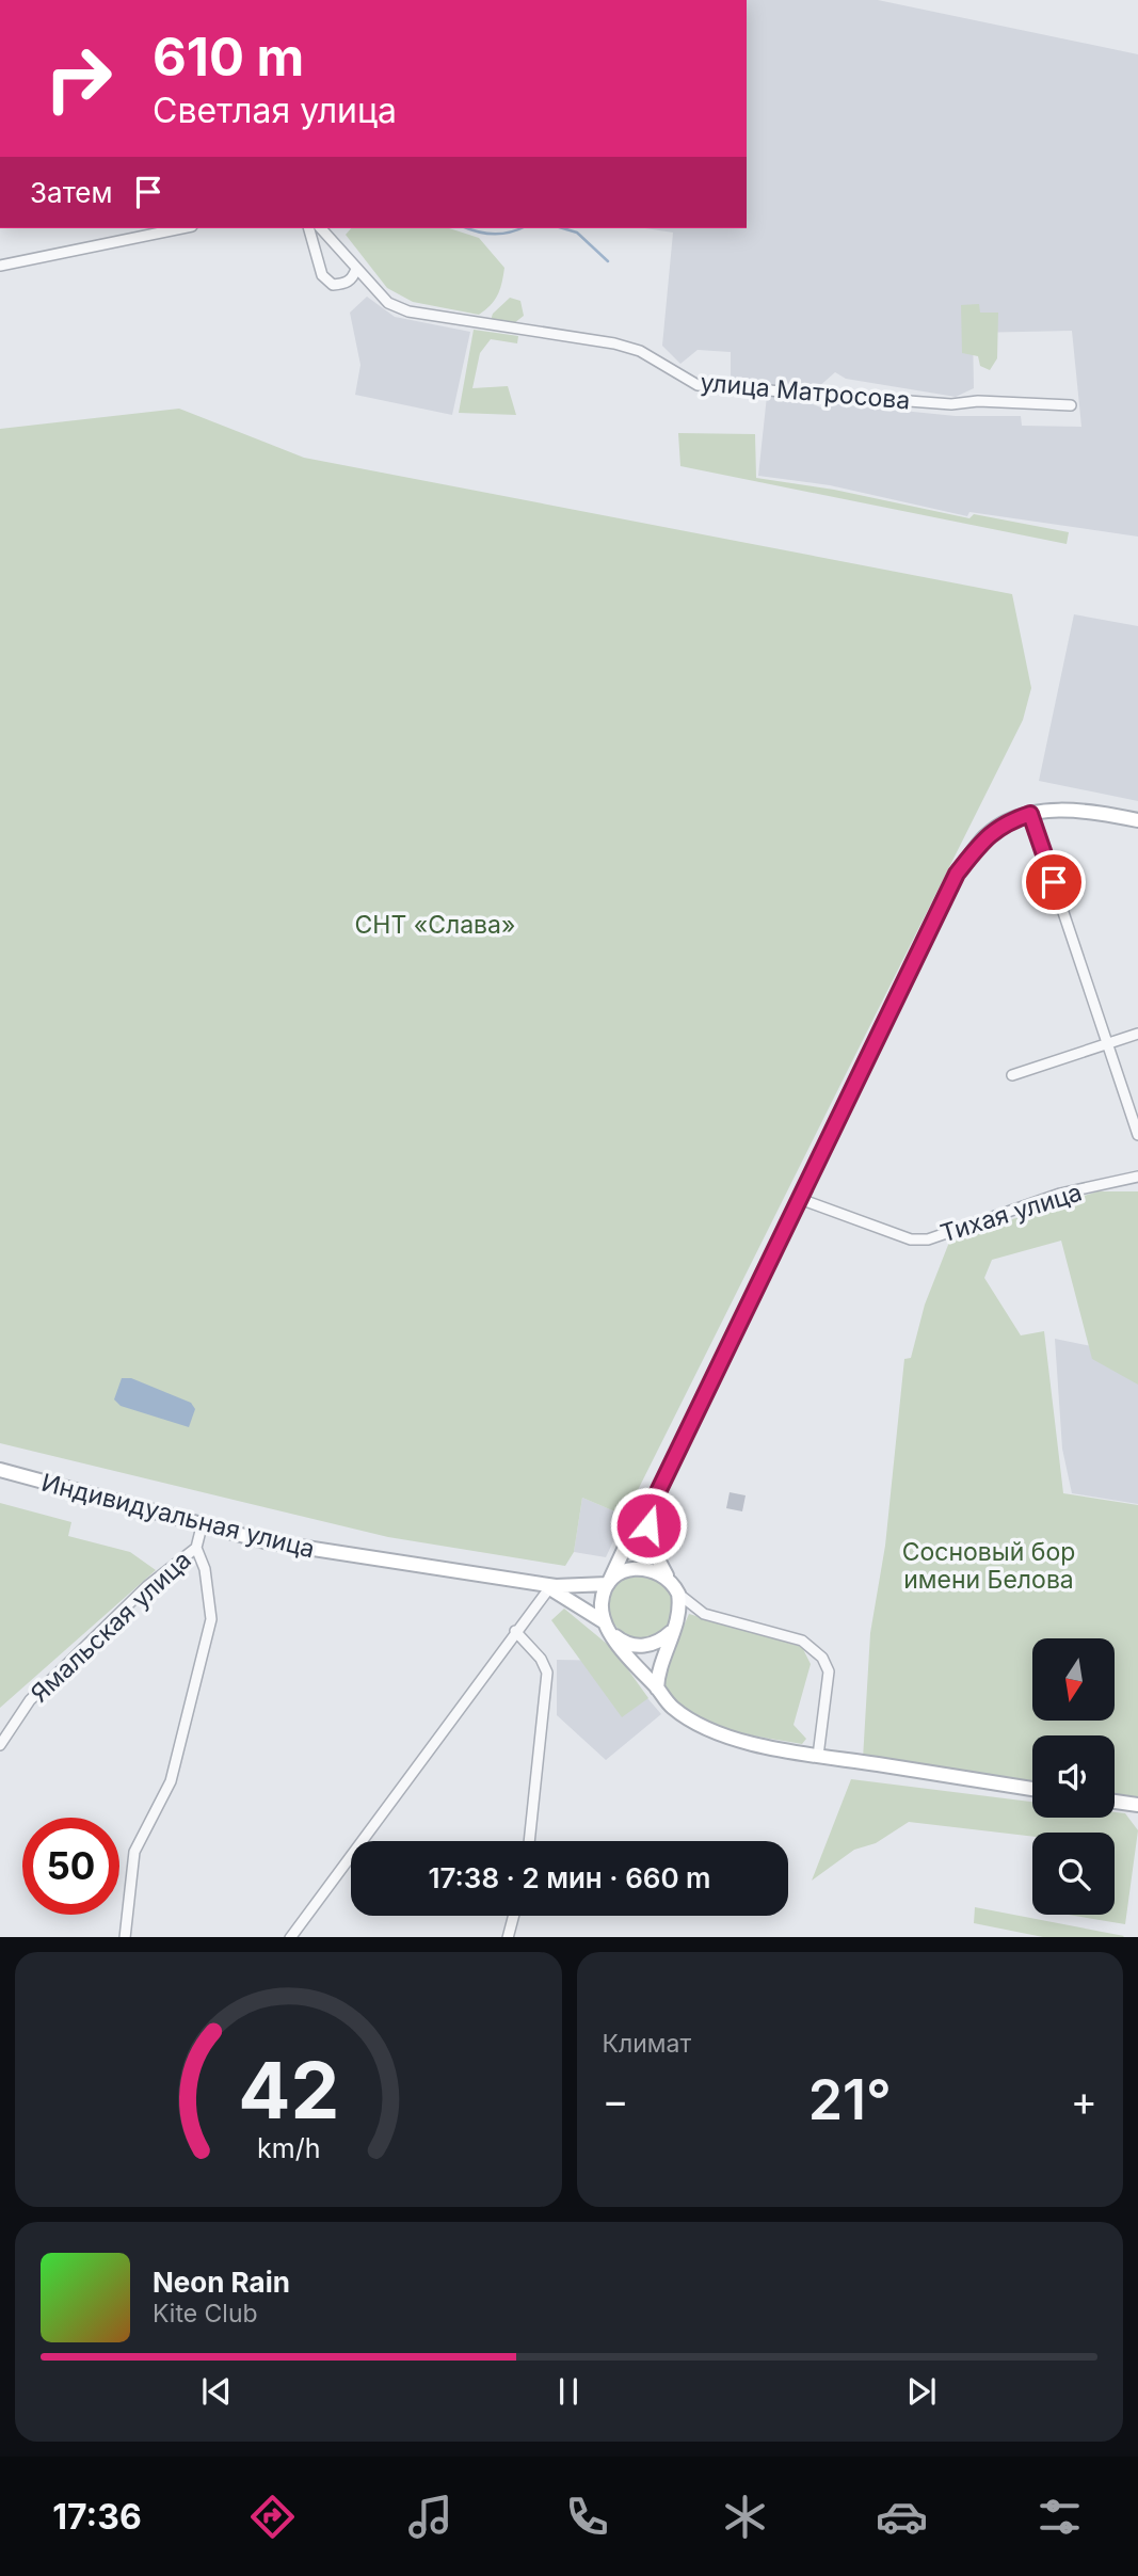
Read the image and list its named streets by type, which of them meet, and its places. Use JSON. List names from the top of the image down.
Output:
{
  "streets": {
    "main road": ["Индивидуальная улица"],
    "street": ["улица Матросова", "Тихая улица", "Ямальская улица"]
  },
  "parks": ["СНТ «Слава»", "Сосновый бор имени Белова"],
  "north": "bottom",
  "page": {
    "turn": ["610 m", "Светлая улица"],
    "then": "Затем",
    "limit": "50",
    "trip": "17:38 · 2 мин · 660 m",
    "tile": "Климат",
    "heat": ["−", "21°", "+"],
    "song": ["Neon Rain", "Kite Club"],
    "tabs": "17:36",
    "gauge": ["42", "km/h"]
  }
}
